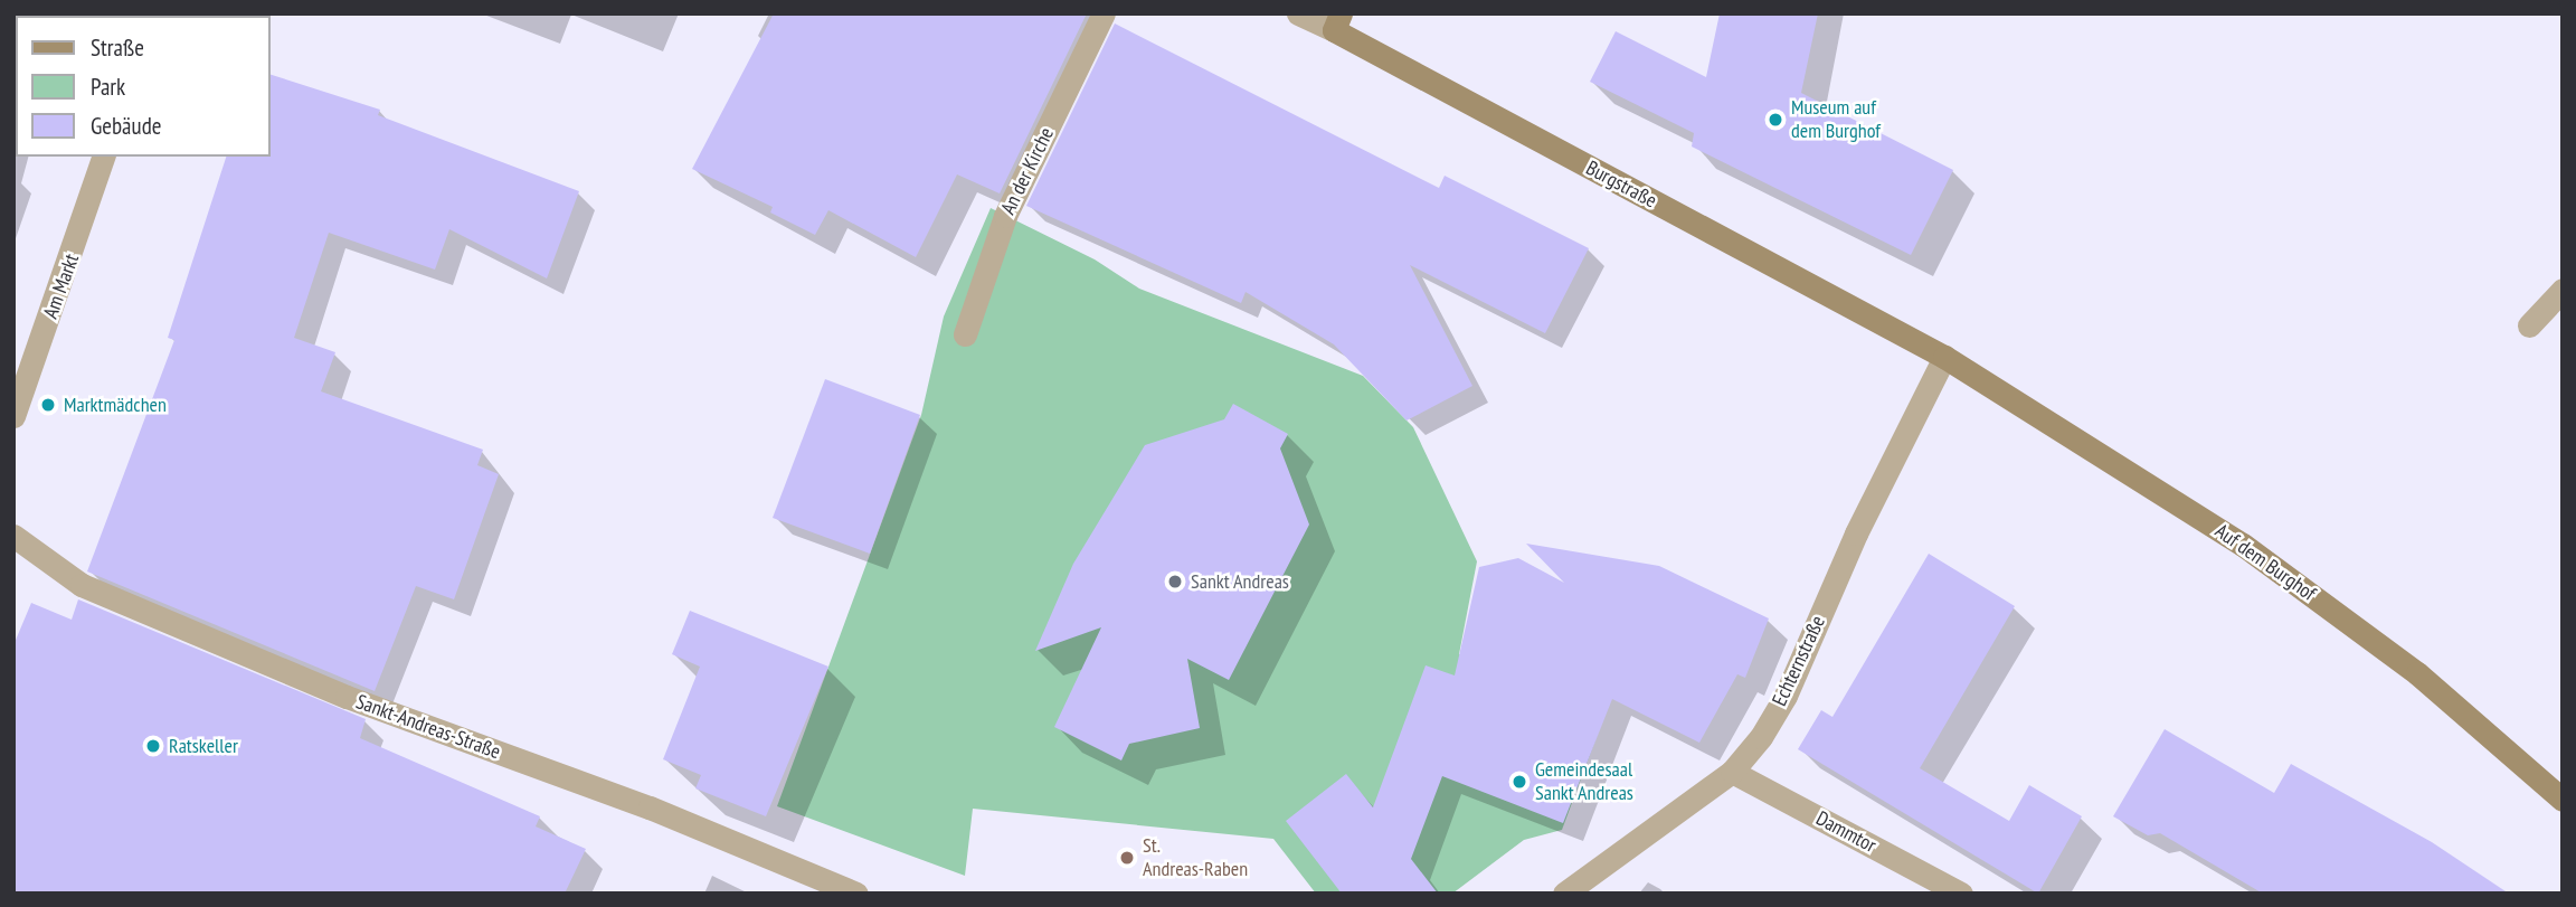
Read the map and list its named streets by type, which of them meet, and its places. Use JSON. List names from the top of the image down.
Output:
{
  "streets": {
    "street": [
      "An der Kirche",
      "Burgstraße",
      "Am Markt",
      "Auf dem Burghof",
      "Echternstraße",
      "Sankt-Andreas-Straße",
      "Dammtor"
    ]
  },
  "crossings": [
    ["Burgstraße", "Auf dem Burghof"],
    ["Burgstraße", "Echternstraße"],
    ["Auf dem Burghof", "Echternstraße"],
    ["Echternstraße", "Dammtor"]
  ],
  "places": [
    "Museum auf dem Burghof",
    "Marktmädchen",
    "Sankt Andreas",
    "Ratskeller",
    "Gemeindesaal Sankt Andreas",
    "St. Andreas-Raben"
  ],
  "legend": ["Straße", "Park", "Gebäude"]
}
